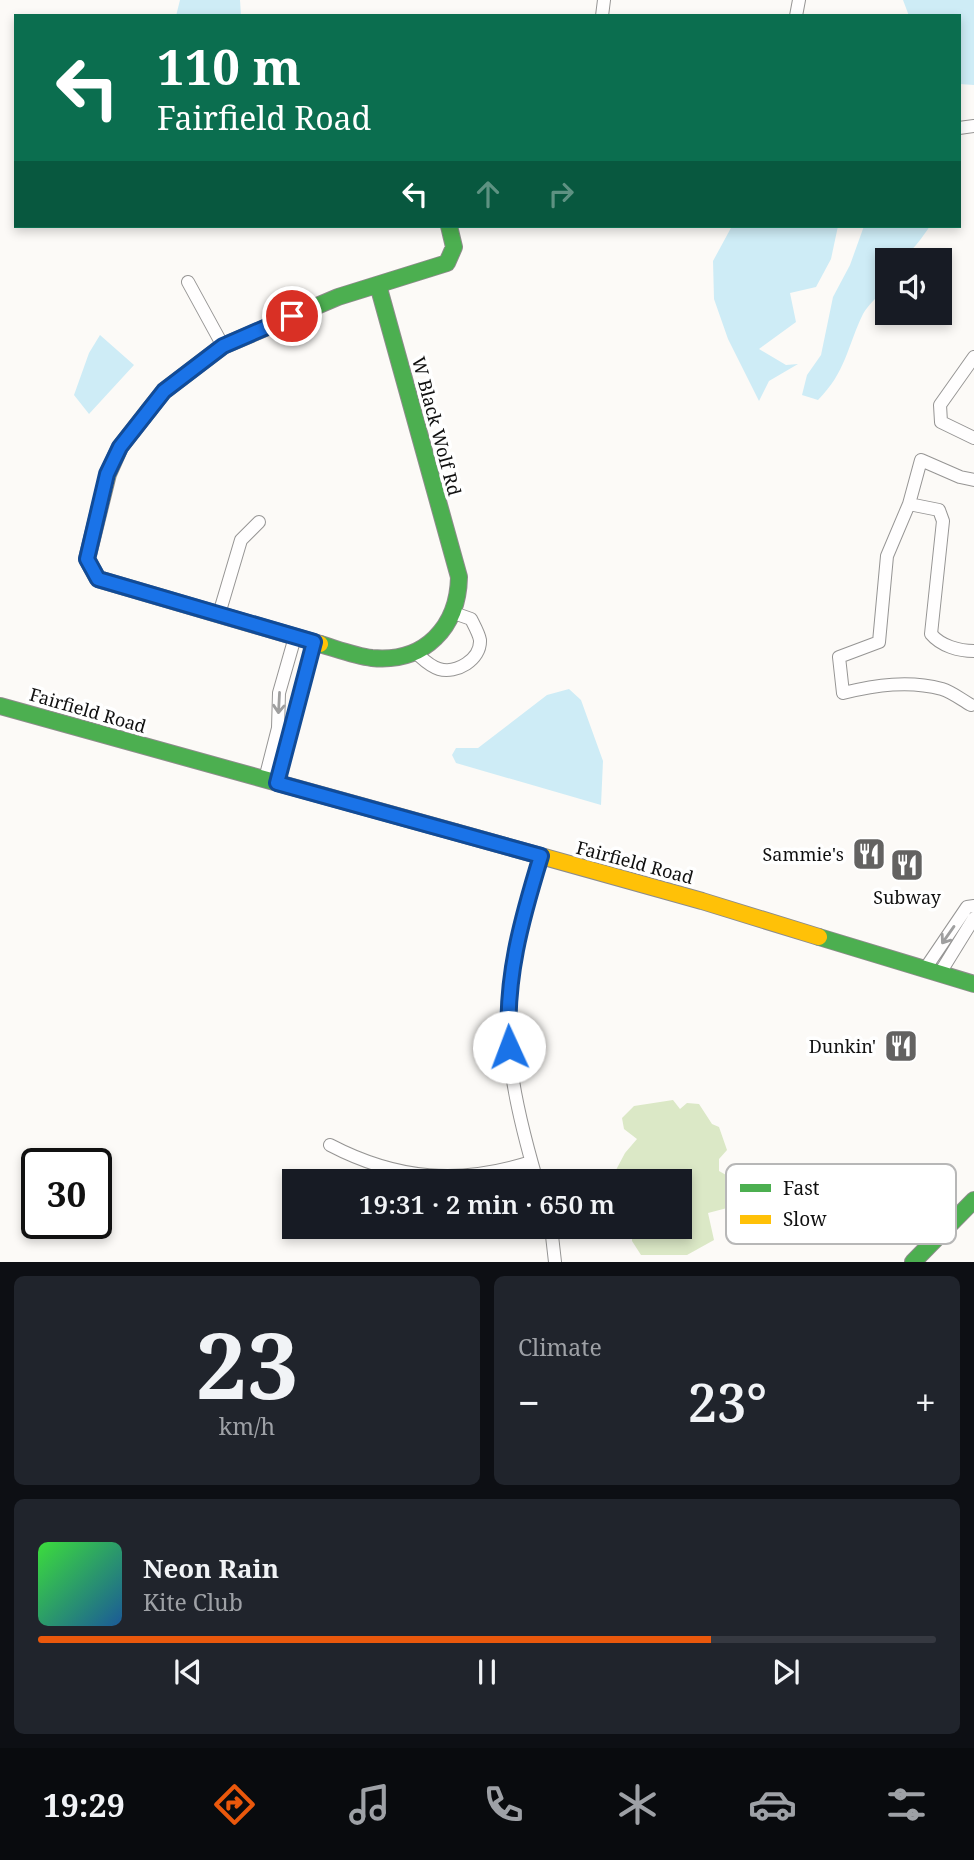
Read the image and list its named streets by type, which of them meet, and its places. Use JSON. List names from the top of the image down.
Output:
{
  "streets": {
    "street": ["W Black Wolf Rd", "Fairfield Road"]
  },
  "places": {
    "restaurant": ["Sammie's", "Subway", "Dunkin'"]
  },
  "legend": ["Fast", "Slow"],
  "page": {
    "turn": ["110 m", "Fairfield Road"],
    "limit": "30",
    "trip": "19:31 · 2 min · 650 m",
    "tile": [
      ["23", "km/h"],
      "Climate"
    ],
    "heat": ["−", "23°", "+"],
    "song": ["Neon Rain", "Kite Club"],
    "tabs": "19:29"
  }
}
